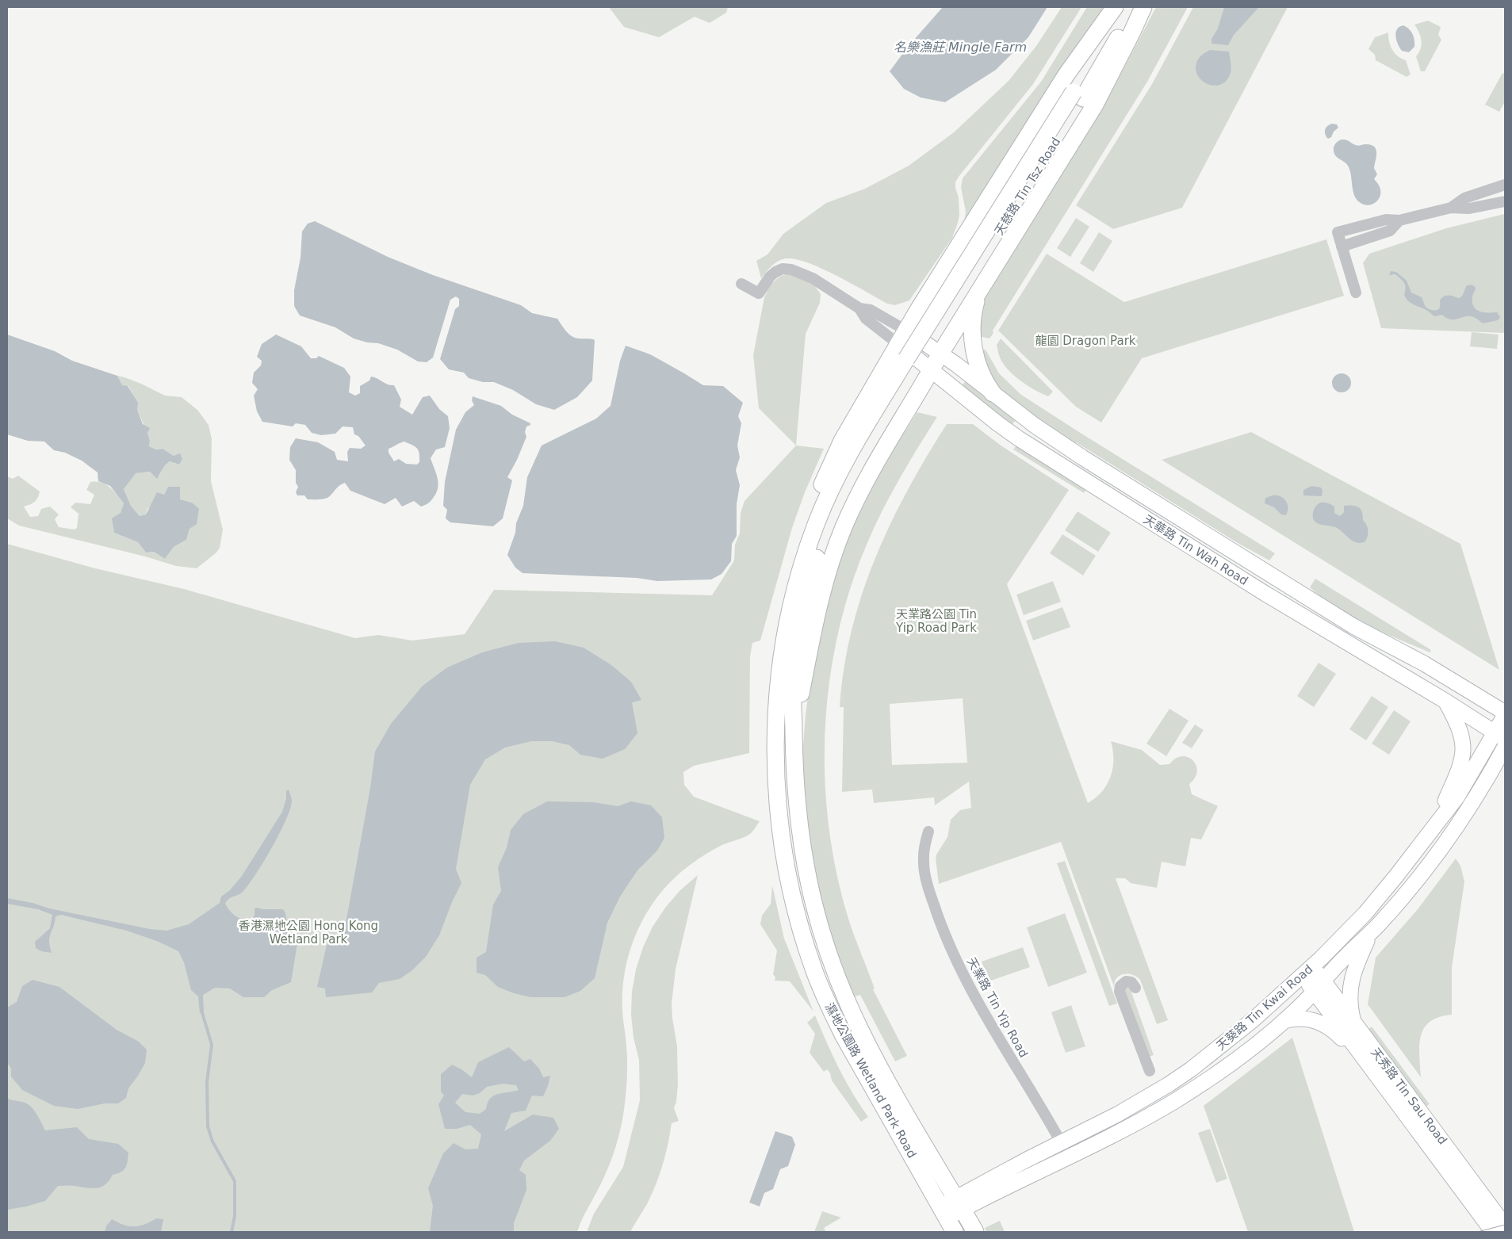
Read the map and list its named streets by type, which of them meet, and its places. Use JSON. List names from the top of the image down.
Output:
{
  "streets": {
    "main road": ["天慈路 Tin Tsz Road", "濕地公園路 Wetland Park Road"],
    "street": [
      "天華路 Tin Wah Road",
      "天業路 Tin Yip Road",
      "天葵路 Tin Kwai Road",
      "天秀路 Tin Sau Road"
    ]
  },
  "crossings": [
    ["天慈路 Tin Tsz Road", "濕地公園路 Wetland Park Road"],
    ["天華路 Tin Wah Road", "天葵路 Tin Kwai Road"],
    ["天業路 Tin Yip Road", "天葵路 Tin Kwai Road"],
    ["天葵路 Tin Kwai Road", "濕地公園路 Wetland Park Road"],
    ["天葵路 Tin Kwai Road", "天秀路 Tin Sau Road"]
  ],
  "water": ["名樂漁莊 Mingle Farm"],
  "parks": ["龍園 Dragon Park", "天業路公園 Tin Yip Road Park", "香港濕地公園 Hong Kong Wetland Park"]
}
